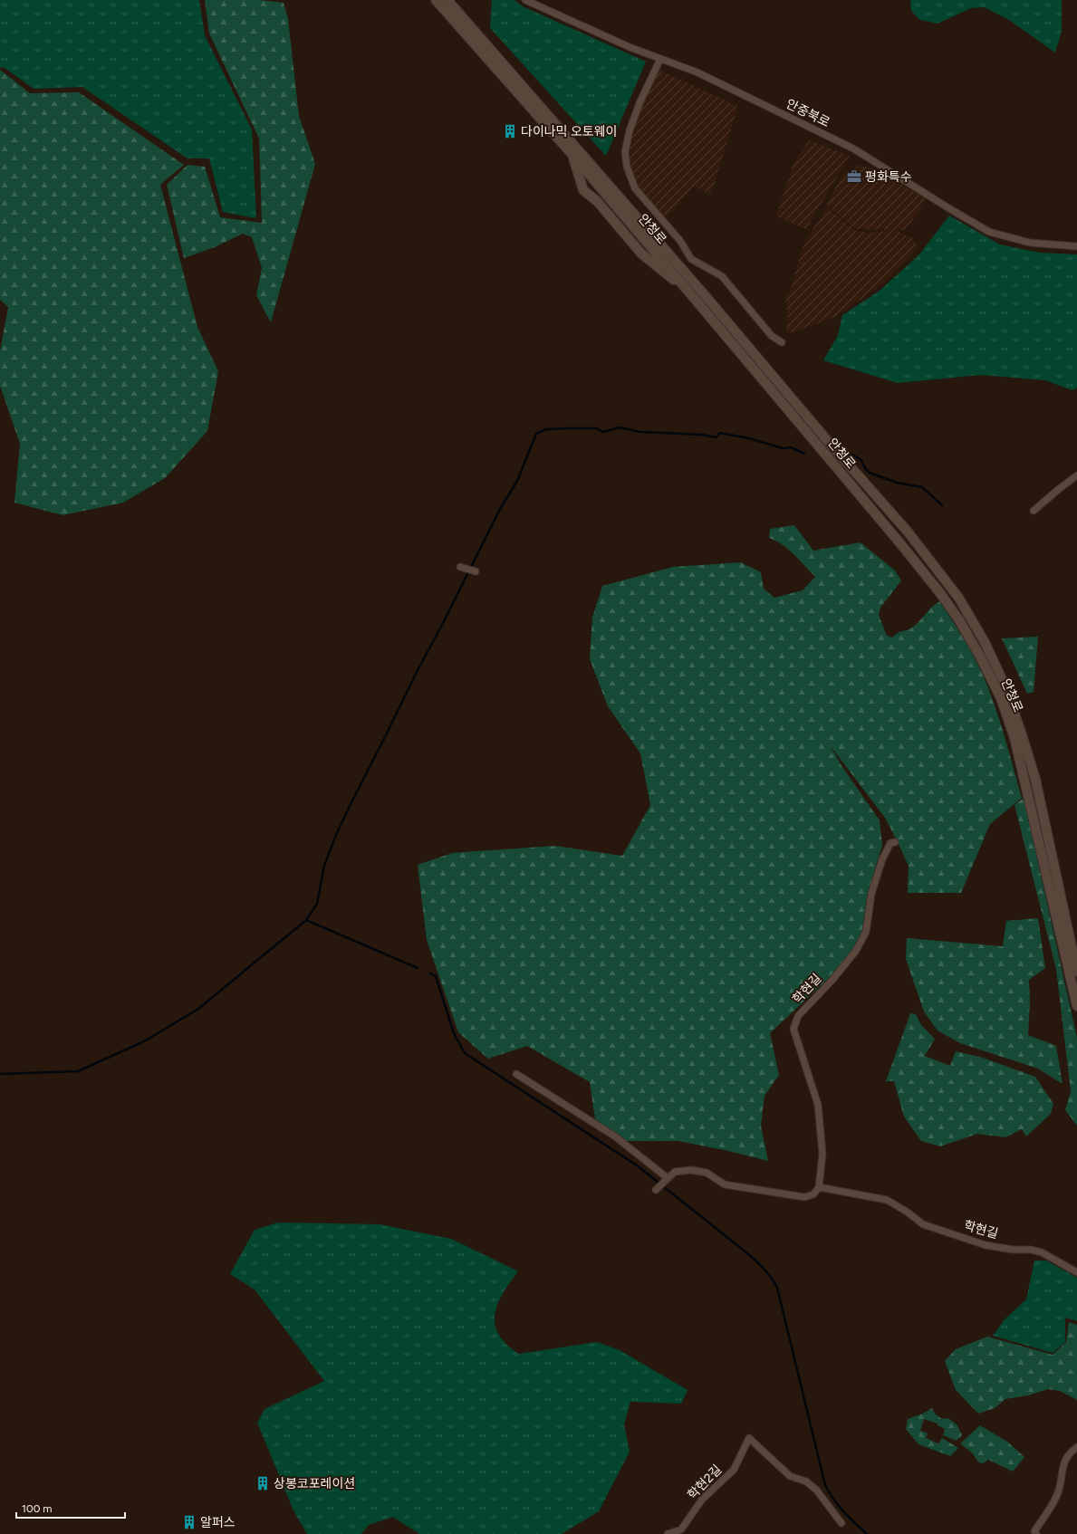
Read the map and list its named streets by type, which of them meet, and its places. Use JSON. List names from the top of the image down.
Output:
{
  "streets": {
    "street": [
      "안중북로",
      "안청로",
      "학현길",
      "학현2길"
    ]
  },
  "places": {
    "building": ["다이나믹 오토웨이", "상봉코포레이션", "알퍼스"],
    "office": ["평화특수"]
  },
  "scale_bar": "100 m"
}
